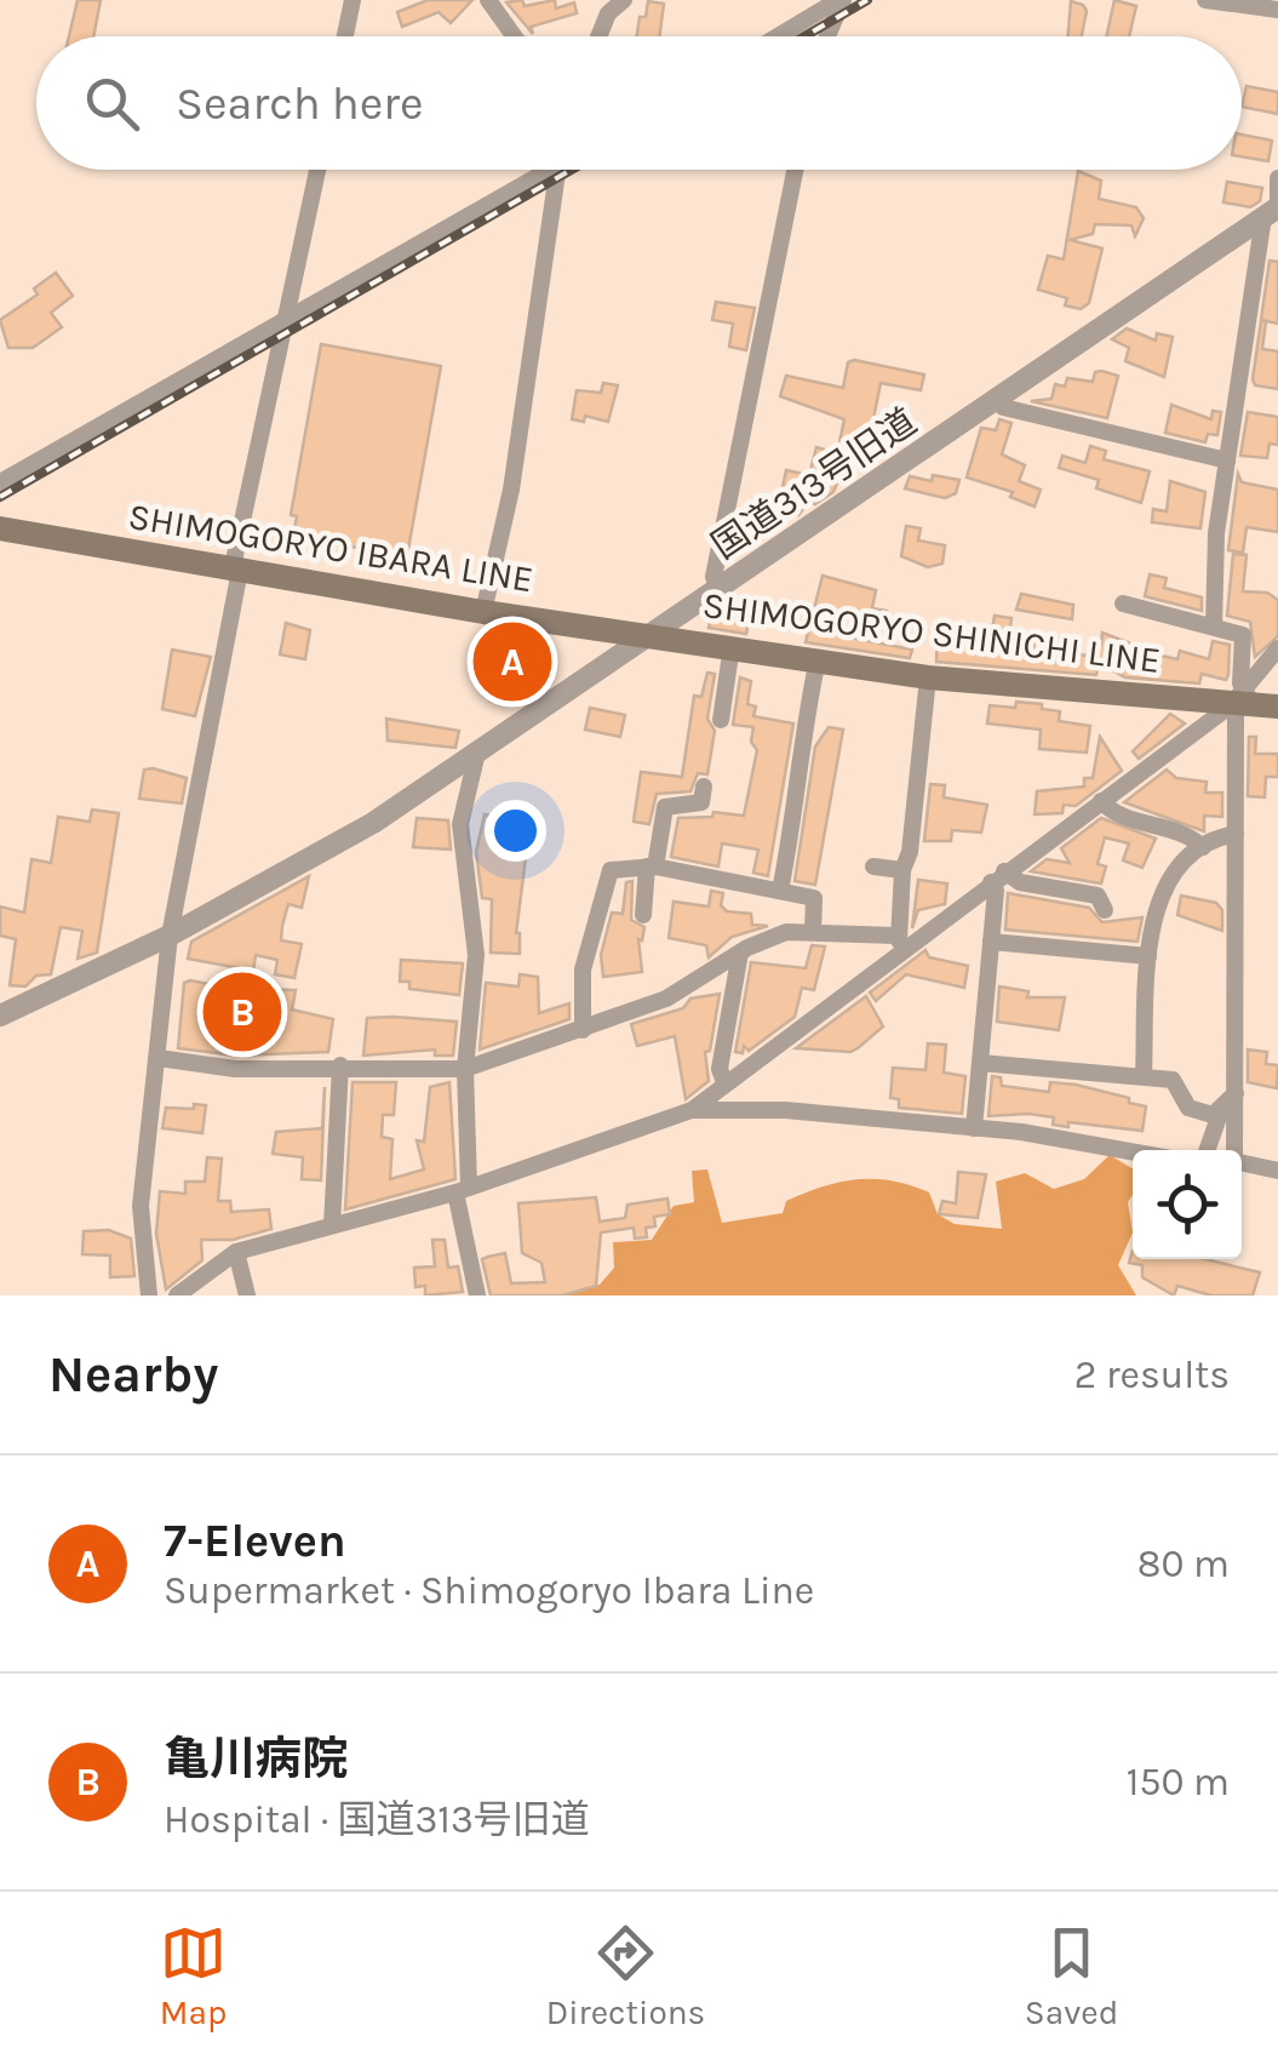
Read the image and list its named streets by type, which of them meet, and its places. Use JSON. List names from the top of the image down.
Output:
{
  "streets": {
    "main road": ["SHIMOGORYO IBARA LINE", "SHIMOGORYO SHINICHI LINE"],
    "street": ["国道313号旧道"]
  },
  "crossings": [
    ["国道313号旧道", "SHIMOGORYO IBARA LINE"],
    ["国道313号旧道", "SHIMOGORYO SHINICHI LINE"],
    ["SHIMOGORYO IBARA LINE", "SHIMOGORYO SHINICHI LINE"]
  ],
  "page": {
    "search": "Search here",
    "pins": ["A", "B"],
    "heading": ["Nearby", "2 results"],
    "list": [
      {
        "mark": "A",
        "name": "7-Eleven",
        "note": "Supermarket · Shimogoryo Ibara Line",
        "value": "80 m"
      },
      {
        "mark": "B",
        "name": "亀川病院",
        "note": "Hospital · 国道313号旧道",
        "value": "150 m"
      }
    ],
    "nav": ["Map", "Directions", "Saved"]
  }
}
